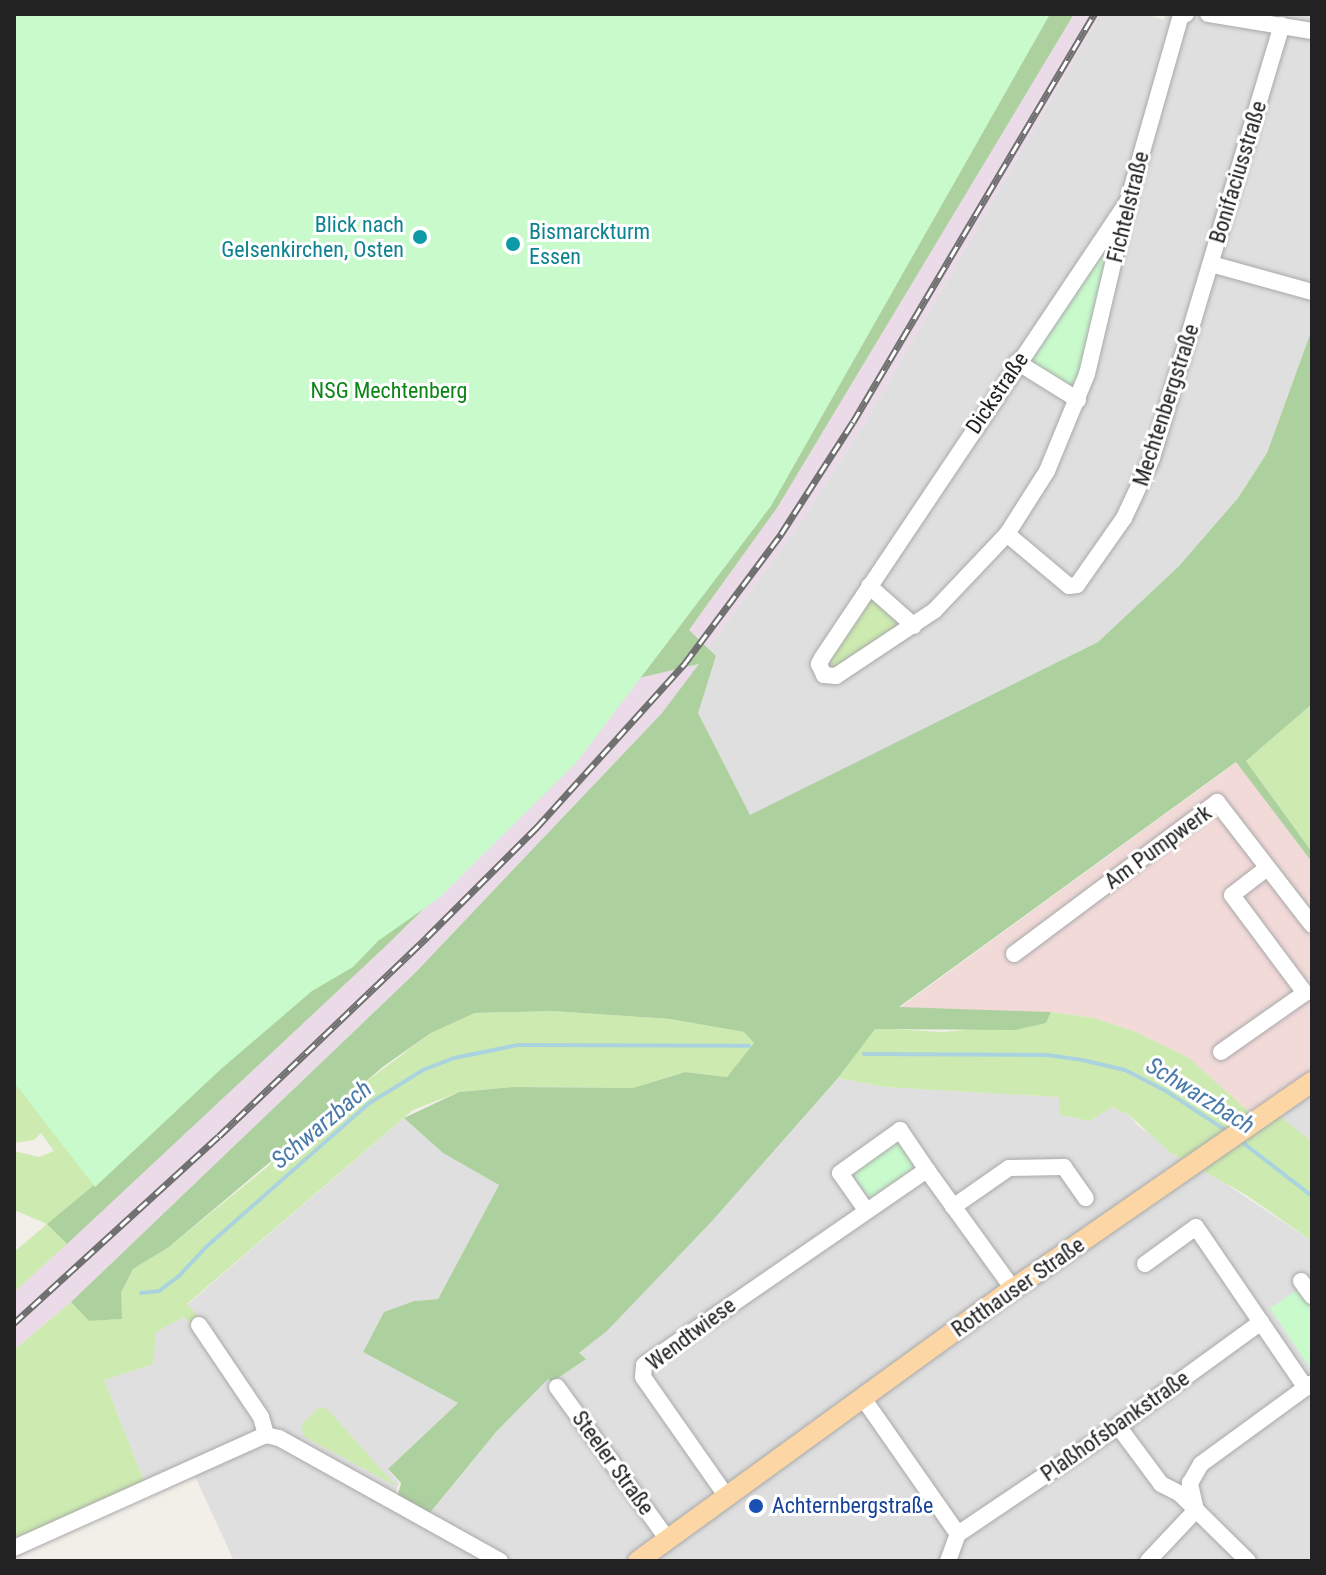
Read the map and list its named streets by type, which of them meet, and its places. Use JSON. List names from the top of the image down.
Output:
{
  "streets": {
    "main road": ["Rotthauser Straße"],
    "street": [
      "Bonifaciusstraße",
      "Fichtelstraße",
      "Dickstraße",
      "Mechtenbergstraße",
      "Am Pumpwerk",
      "Wendtwiese",
      "Plaßhofsbankstraße",
      "Steeler Straße"
    ]
  },
  "crossings": [
    ["Bonifaciusstraße", "Mechtenbergstraße"],
    ["Fichtelstraße", "Dickstraße"],
    ["Fichtelstraße", "Mechtenbergstraße"],
    ["Rotthauser Straße", "Wendtwiese"]
  ],
  "water": ["Schwarzbach"],
  "parks": ["NSG Mechtenberg"],
  "places": ["Blick nach Gelsenkirchen, Osten", "Bismarckturm Essen", "Achternbergstraße"]
}
